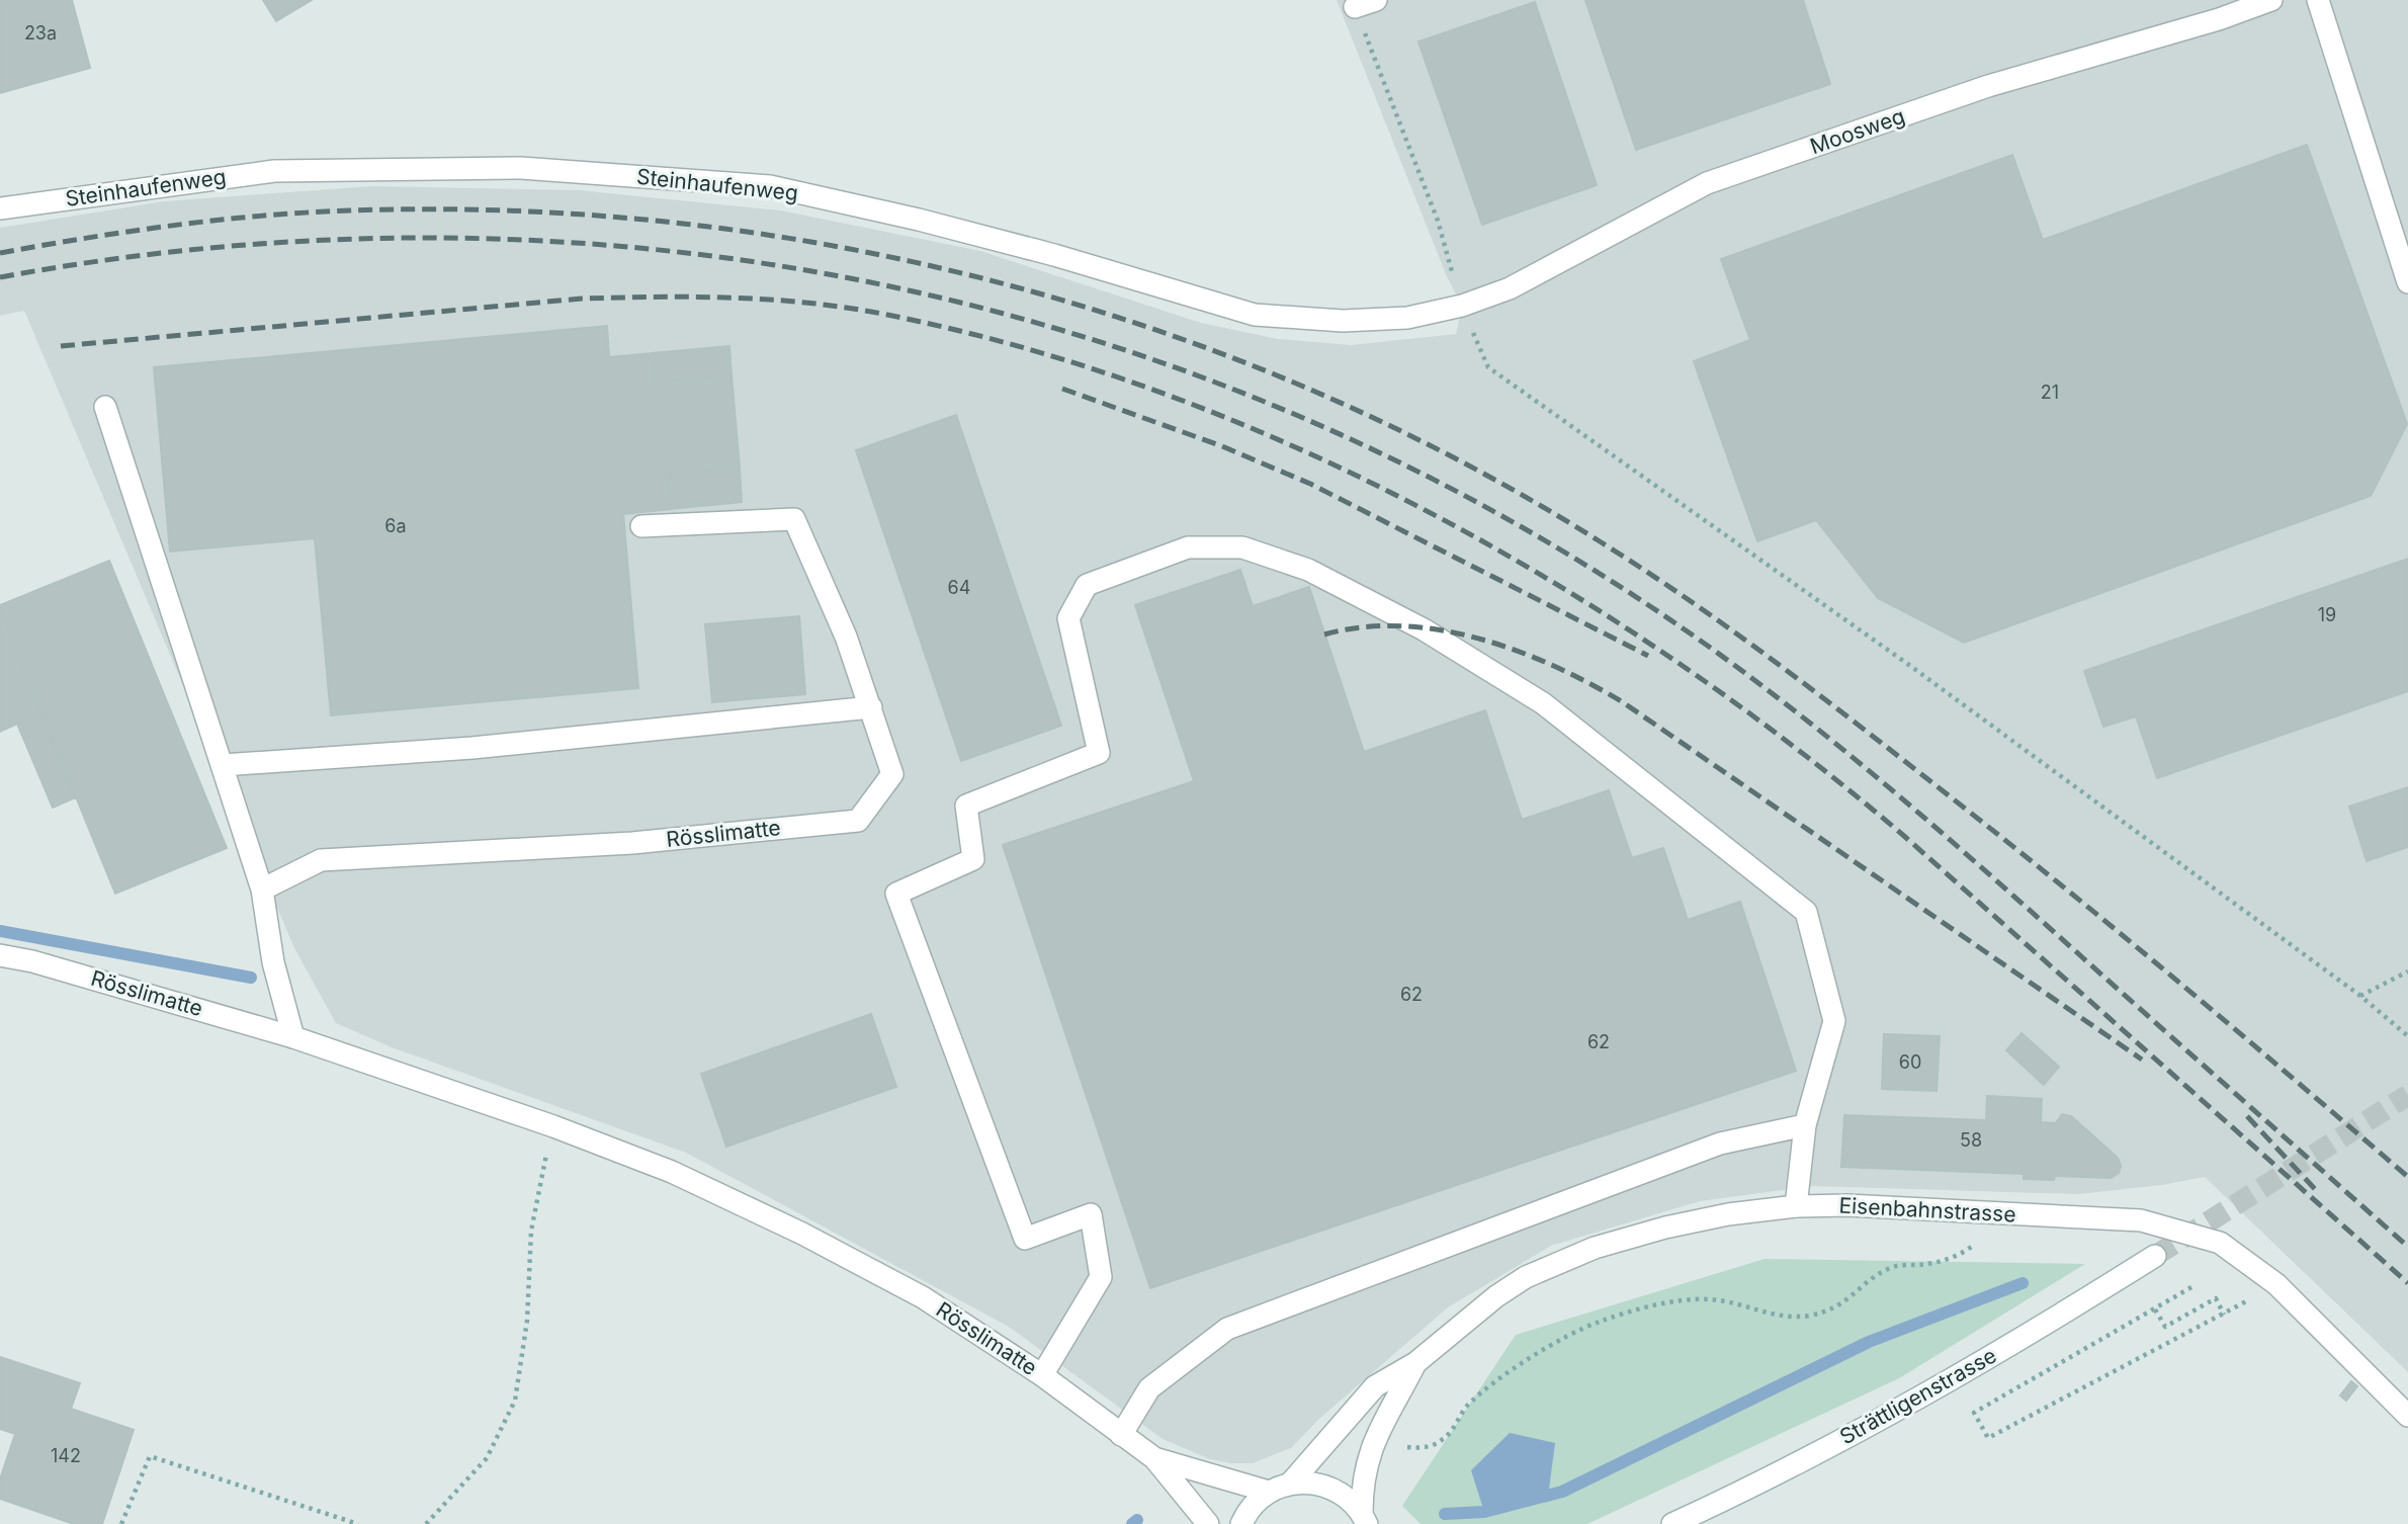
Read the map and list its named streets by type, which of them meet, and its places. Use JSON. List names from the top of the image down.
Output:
{
  "streets": {
    "street": [
      "Moosweg",
      "Steinhaufenweg",
      "Rösslimatte",
      "Eisenbahnstrasse",
      "Strättligenstrasse"
    ]
  },
  "crossings": [
    ["Moosweg", "Steinhaufenweg"]
  ],
  "house_numbers": [
    "23a",
    "21",
    "6a",
    "64",
    "19",
    "62",
    "62",
    "60",
    "58",
    "142"
  ]
}
